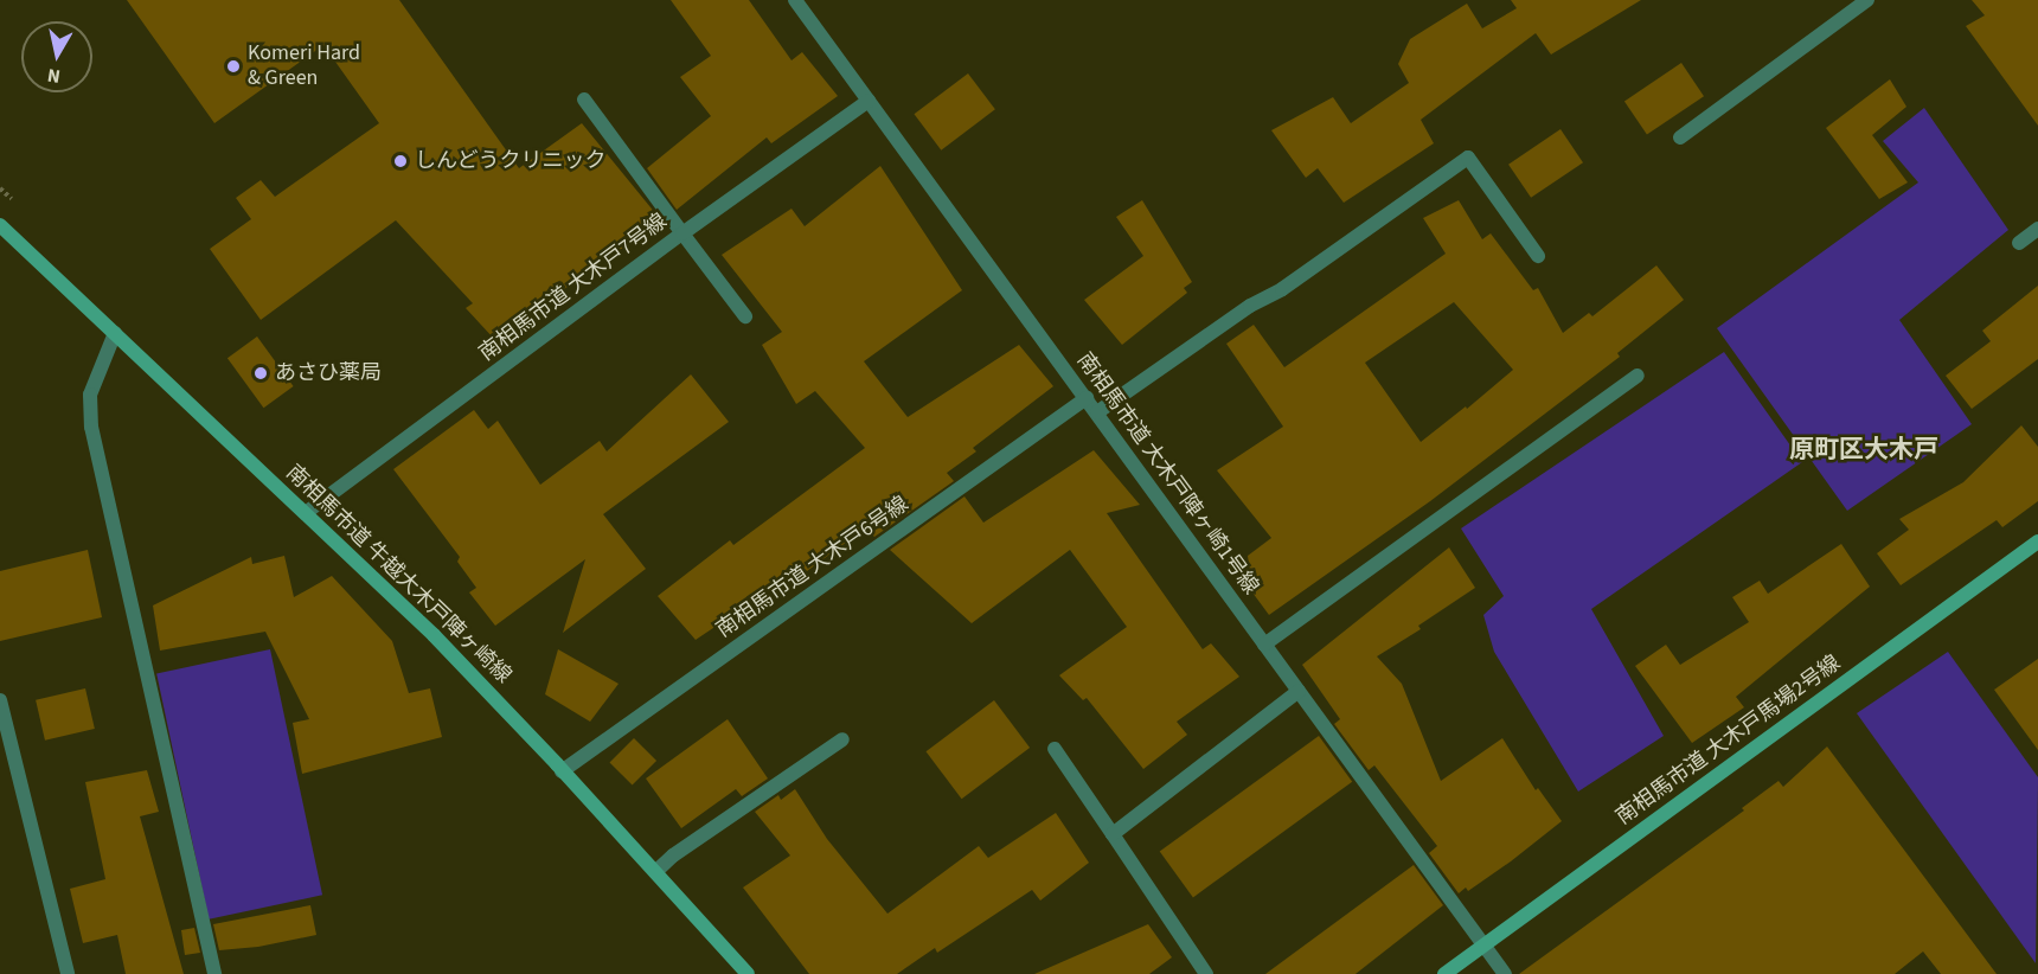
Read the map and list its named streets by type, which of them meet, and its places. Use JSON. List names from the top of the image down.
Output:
{
  "streets": {
    "street": [
      "南相馬市道 大木戸7号線",
      "南相馬市道 大木戸陣ヶ崎1号線",
      "南相馬市道 大木戸6号線",
      "南相馬市道 牛越大木戸陣ヶ崎線",
      "南相馬市道 大木戸馬場2号線"
    ]
  },
  "crossings": [
    ["南相馬市道 大木戸7号線", "南相馬市道 大木戸陣ヶ崎1号線"],
    ["南相馬市道 大木戸7号線", "南相馬市道 牛越大木戸陣ヶ崎線"],
    ["南相馬市道 大木戸陣ヶ崎1号線", "南相馬市道 大木戸6号線"],
    ["南相馬市道 大木戸陣ヶ崎1号線", "南相馬市道 大木戸馬場2号線"],
    ["南相馬市道 大木戸6号線", "南相馬市道 牛越大木戸陣ヶ崎線"]
  ],
  "districts": ["原町区大木戸"],
  "places": ["Komeri Hard & Green", "しんどうクリニック", "あさひ薬局"],
  "north": "bottom"
}
